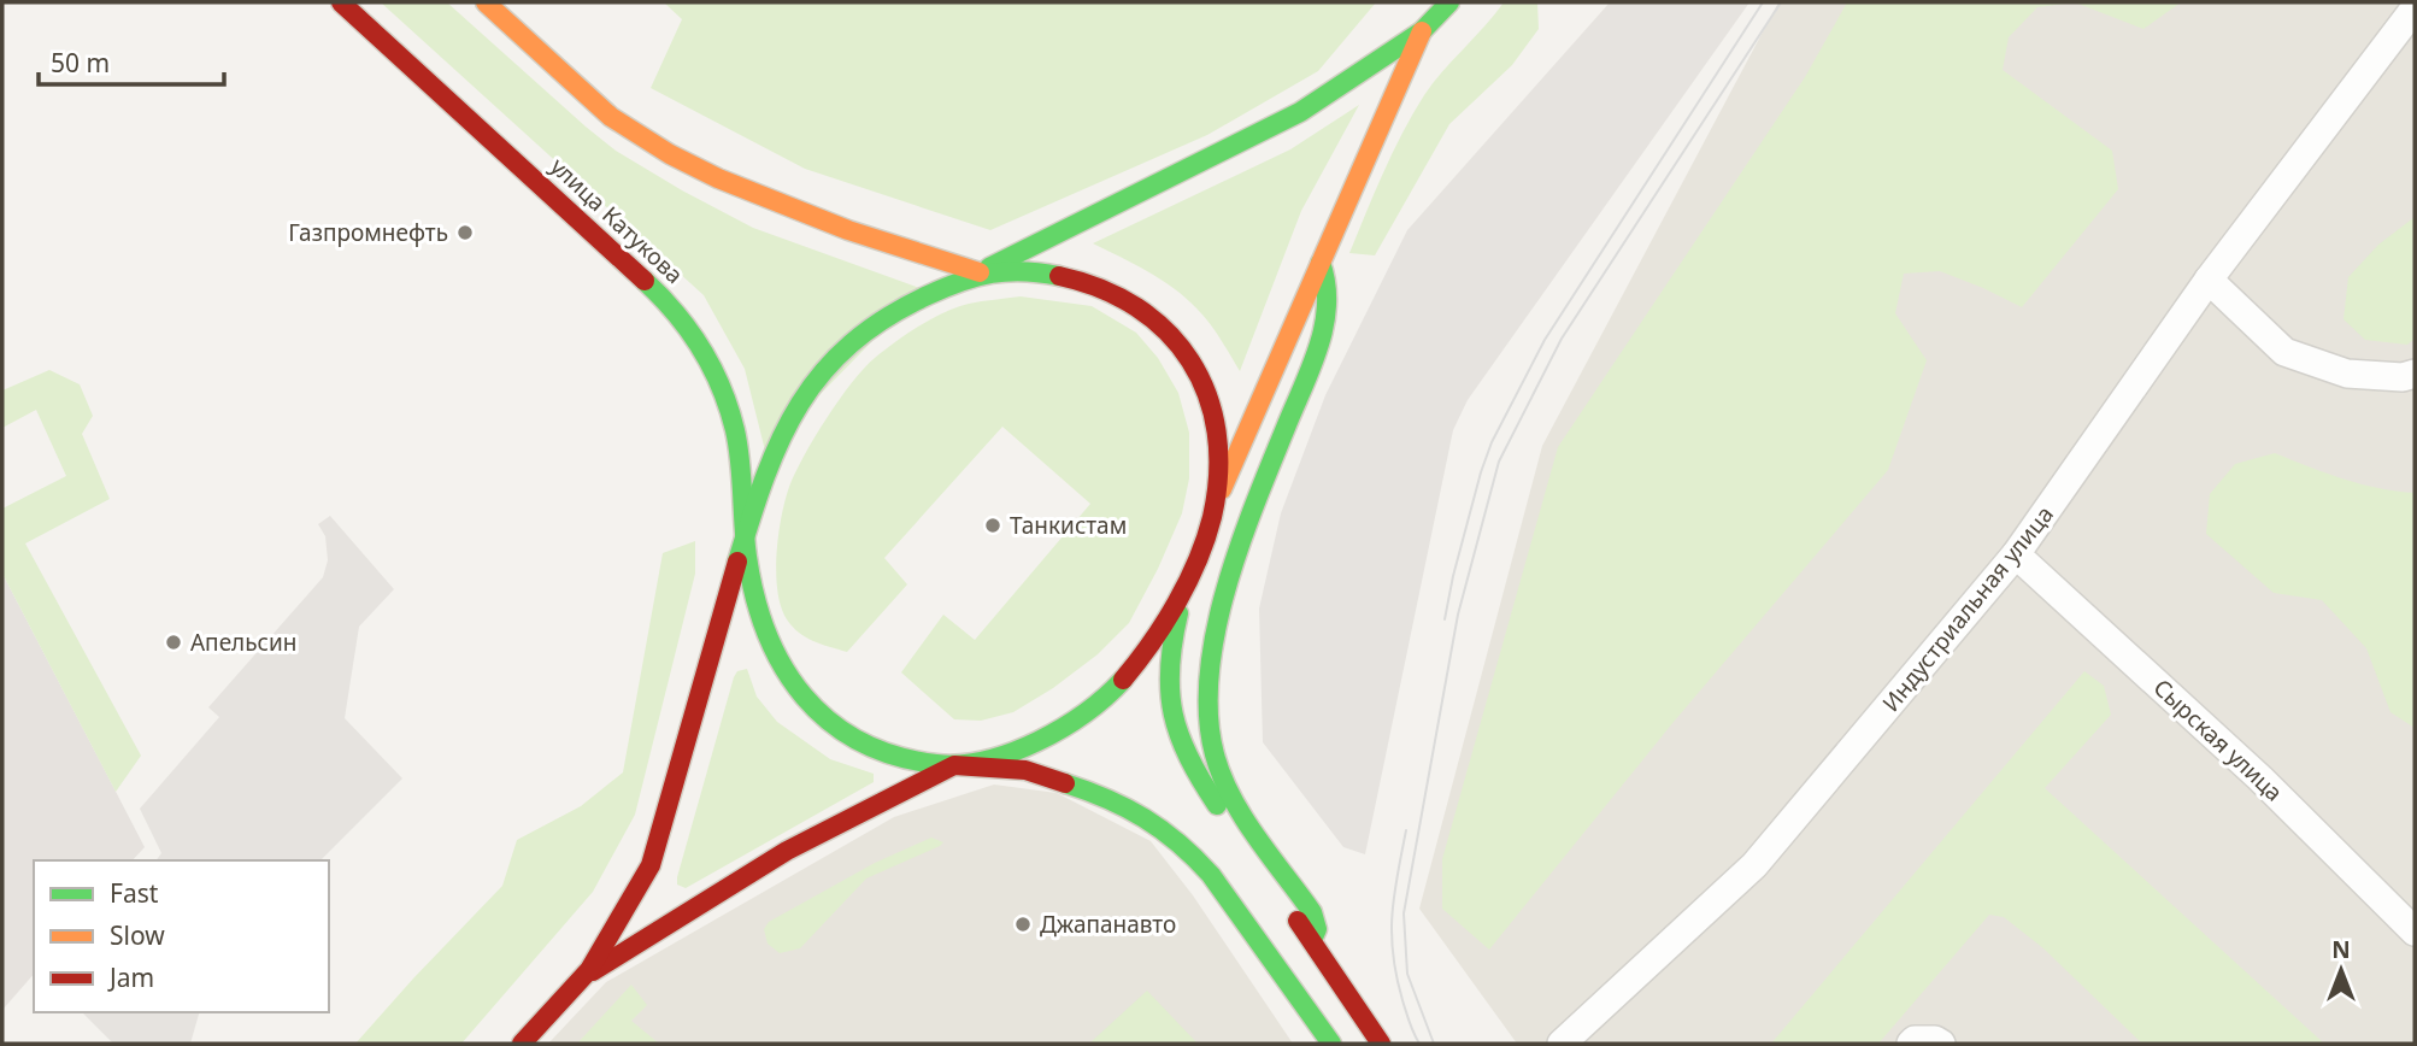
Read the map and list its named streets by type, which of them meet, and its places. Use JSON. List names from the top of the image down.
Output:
{
  "streets": {
    "main road": ["улица Катукова"],
    "street": ["Индустриальная улица", "Сырская улица"]
  },
  "crossings": [
    ["Индустриальная улица", "Сырская улица"]
  ],
  "places": [
    "Газпромнефть",
    "Танкистам",
    "Апельсин",
    "Джапанавто"
  ],
  "legend": ["Fast", "Slow", "Jam"],
  "scale_bar": "50 m",
  "north": "top"
}
